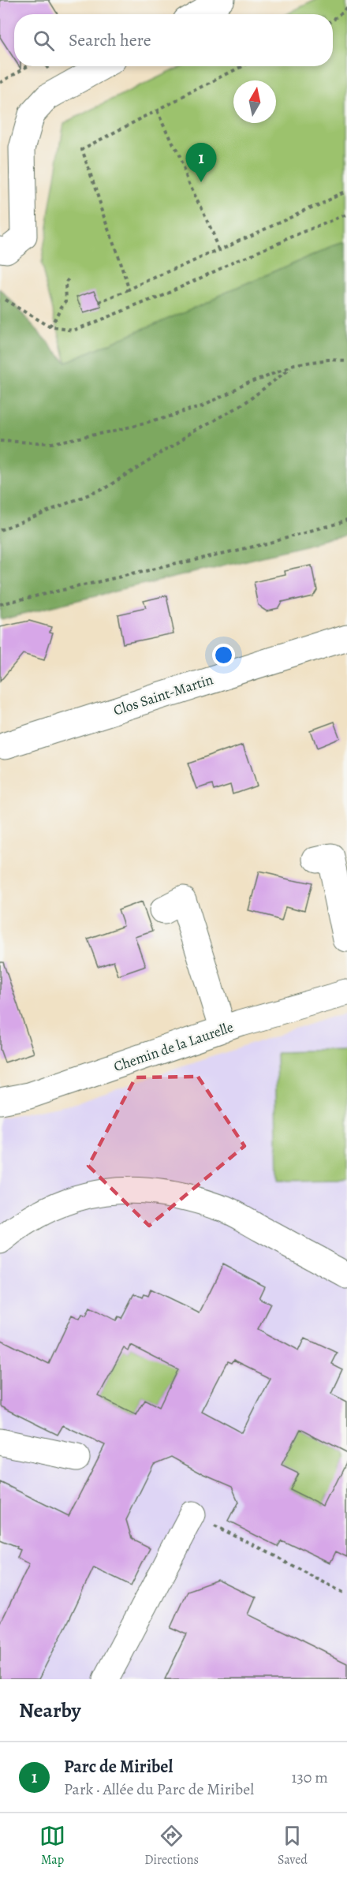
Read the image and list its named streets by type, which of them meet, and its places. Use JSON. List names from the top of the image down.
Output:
{
  "streets": {
    "street": ["Clos Saint-Martin", "Chemin de la Laurelle"]
  },
  "north": "top",
  "page": {
    "search": "Search here",
    "pins": "1",
    "heading": "Nearby",
    "list": [
      {
        "mark": "1",
        "name": "Parc de Miribel",
        "note": "Park · Allée du Parc de Miribel",
        "value": "130 m"
      }
    ],
    "nav": ["Map", "Directions", "Saved"]
  }
}
